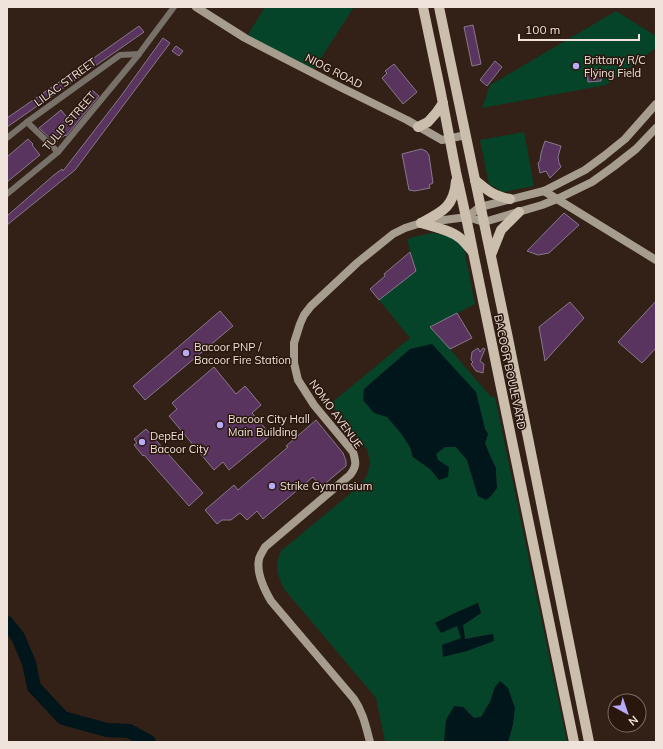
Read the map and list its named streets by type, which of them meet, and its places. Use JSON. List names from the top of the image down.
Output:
{
  "streets": {
    "main road": ["BACOOR BOULEVARD"],
    "street": [
      "NIOG ROAD",
      "LILAC STREET",
      "TULIP STREET",
      "NOMO AVENUE"
    ]
  },
  "crossings": [
    ["NIOG ROAD", "BACOOR BOULEVARD"],
    ["LILAC STREET", "TULIP STREET"],
    ["BACOOR BOULEVARD", "NOMO AVENUE"]
  ],
  "places": [
    "Brittany R/C Flying Field",
    "Bacoor PNP / Bacoor Fire Station",
    "Bacoor City Hall Main Building",
    "DepEd Bacoor City",
    "Strike Gymnasium"
  ],
  "scale_bar": "100 m",
  "north": "bottom right"
}
